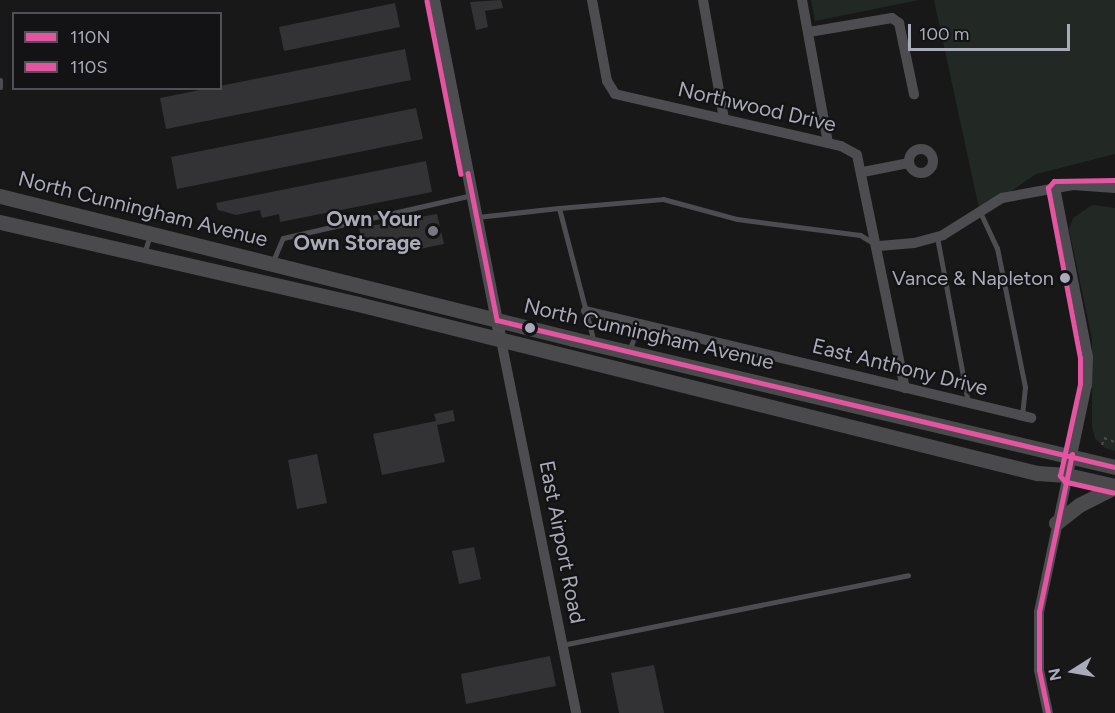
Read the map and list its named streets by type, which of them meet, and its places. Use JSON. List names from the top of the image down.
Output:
{
  "streets": {
    "main road": ["North Cunningham Avenue"],
    "street": ["Northwood Drive", "East Anthony Drive", "East Airport Road"]
  },
  "crossings": [
    ["Northwood Drive", "East Anthony Drive"],
    ["North Cunningham Avenue", "East Airport Road"]
  ],
  "places": ["Own Your Own Storage", "Vance & Napleton"],
  "lines": ["transit line 110S", "transit line 110N"],
  "legend": ["110N", "110S"],
  "scale_bar": "100 m",
  "north": "left"
}
